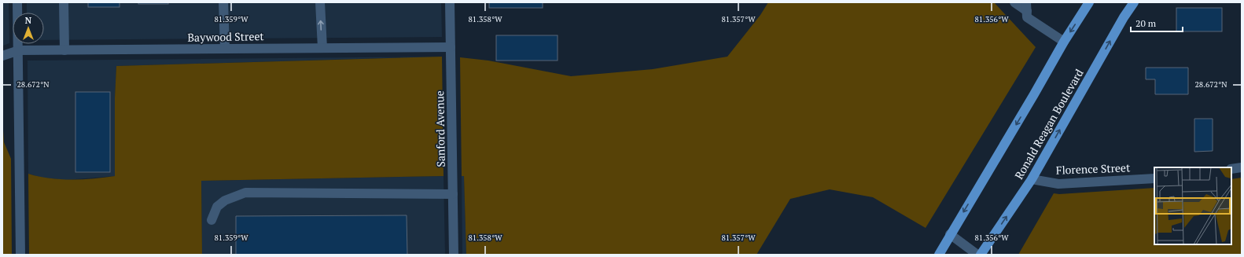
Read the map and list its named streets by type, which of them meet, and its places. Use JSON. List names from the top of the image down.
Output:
{
  "streets": {
    "main road": ["Ronald Reagan Boulevard"],
    "street": ["Baywood Street", "Sanford Avenue", "Florence Street"]
  },
  "crossings": [
    ["Baywood Street", "Sanford Avenue"],
    ["Ronald Reagan Boulevard", "Florence Street"]
  ],
  "scale_bar": "20 m",
  "north": "top",
  "coordinates": [
    "81.359°W",
    "81.358°W",
    "81.357°W",
    "81.356°W",
    "28.672°N"
  ]
}
